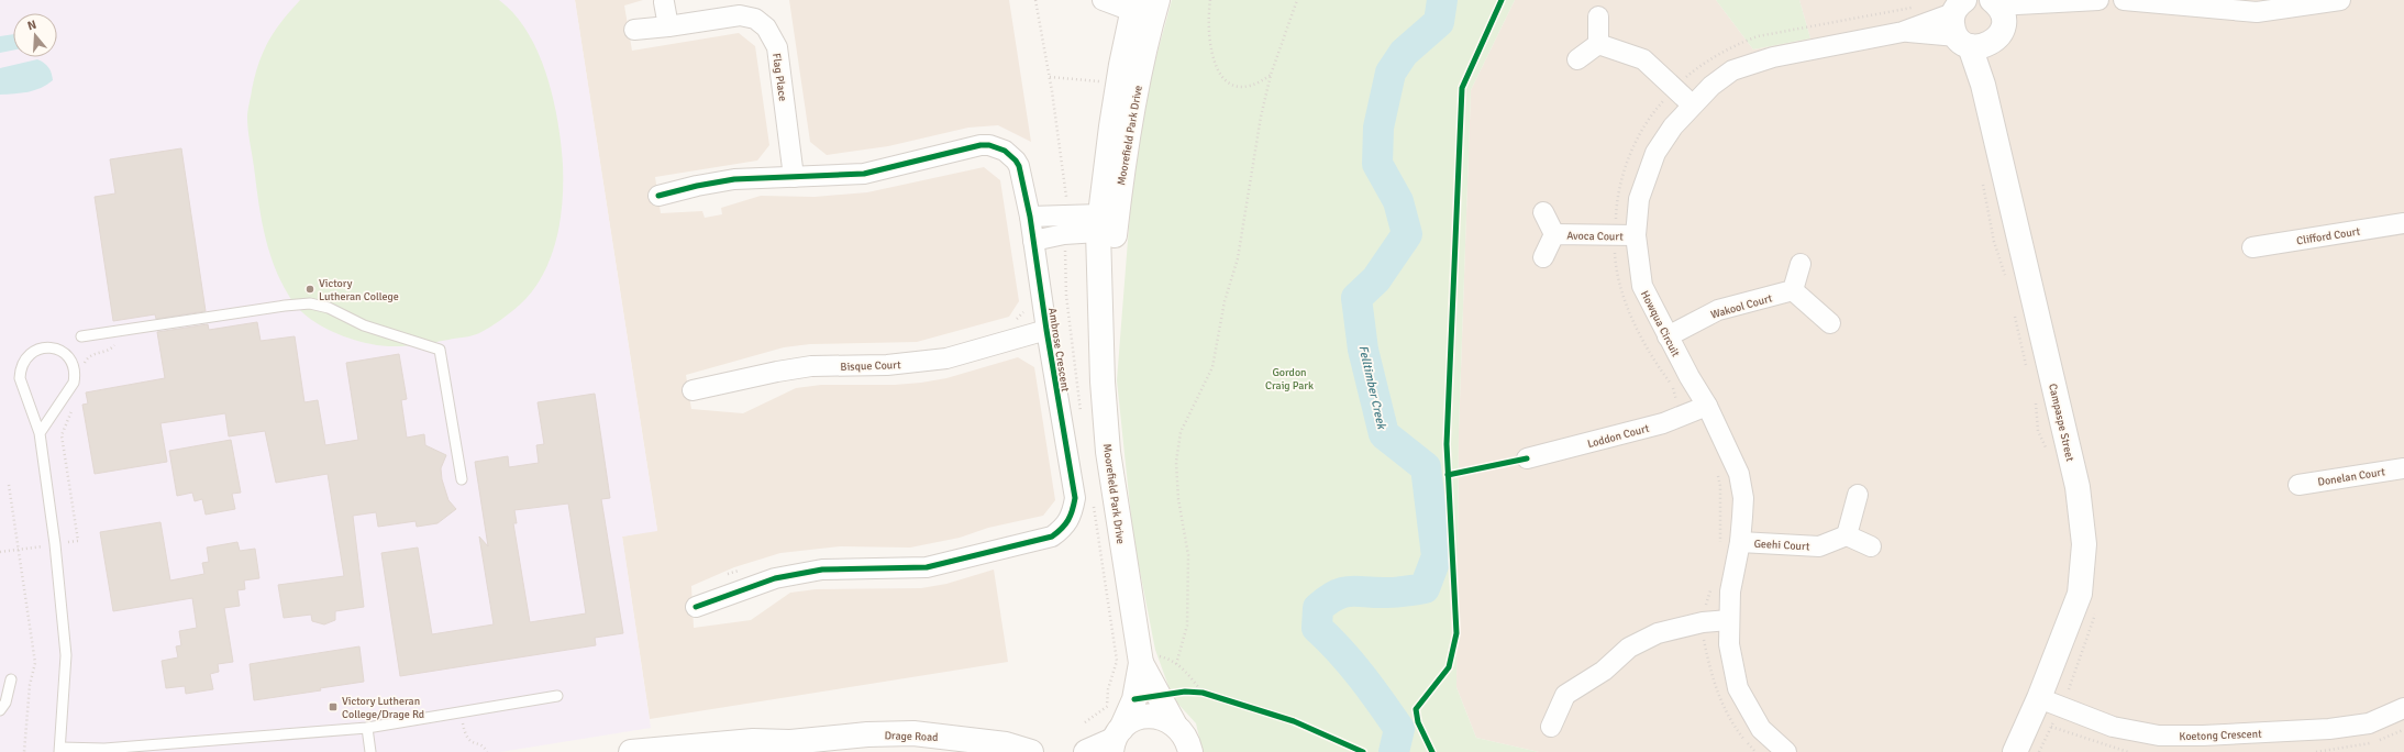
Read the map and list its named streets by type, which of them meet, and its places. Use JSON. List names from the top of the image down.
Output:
{
  "streets": {
    "street": [
      "Flag Place",
      "Moorefield Park Drive",
      "Avoca Court",
      "Clifford Court",
      "Wakool Court",
      "Howqua Circuit",
      "Ambrose Crescent",
      "Bisque Court",
      "Campaspe Street",
      "Loddon Court",
      "Donelan Court",
      "Geehi Court",
      "Koetong Crescent",
      "Drage Road"
    ]
  },
  "crossings": [
    ["Flag Place", "Ambrose Crescent"],
    ["Avoca Court", "Howqua Circuit"],
    ["Wakool Court", "Howqua Circuit"],
    ["Howqua Circuit", "Campaspe Street"],
    ["Howqua Circuit", "Loddon Court"],
    ["Howqua Circuit", "Geehi Court"],
    ["Ambrose Crescent", "Bisque Court"],
    ["Campaspe Street", "Koetong Crescent"]
  ],
  "water": ["Felltimber Creek"],
  "parks": ["Gordon Craig Park"],
  "places": {
    "other": ["Victory Lutheran College"],
    "transit": ["Victory Lutheran College/Drage Rd"]
  },
  "north": "top"
}
